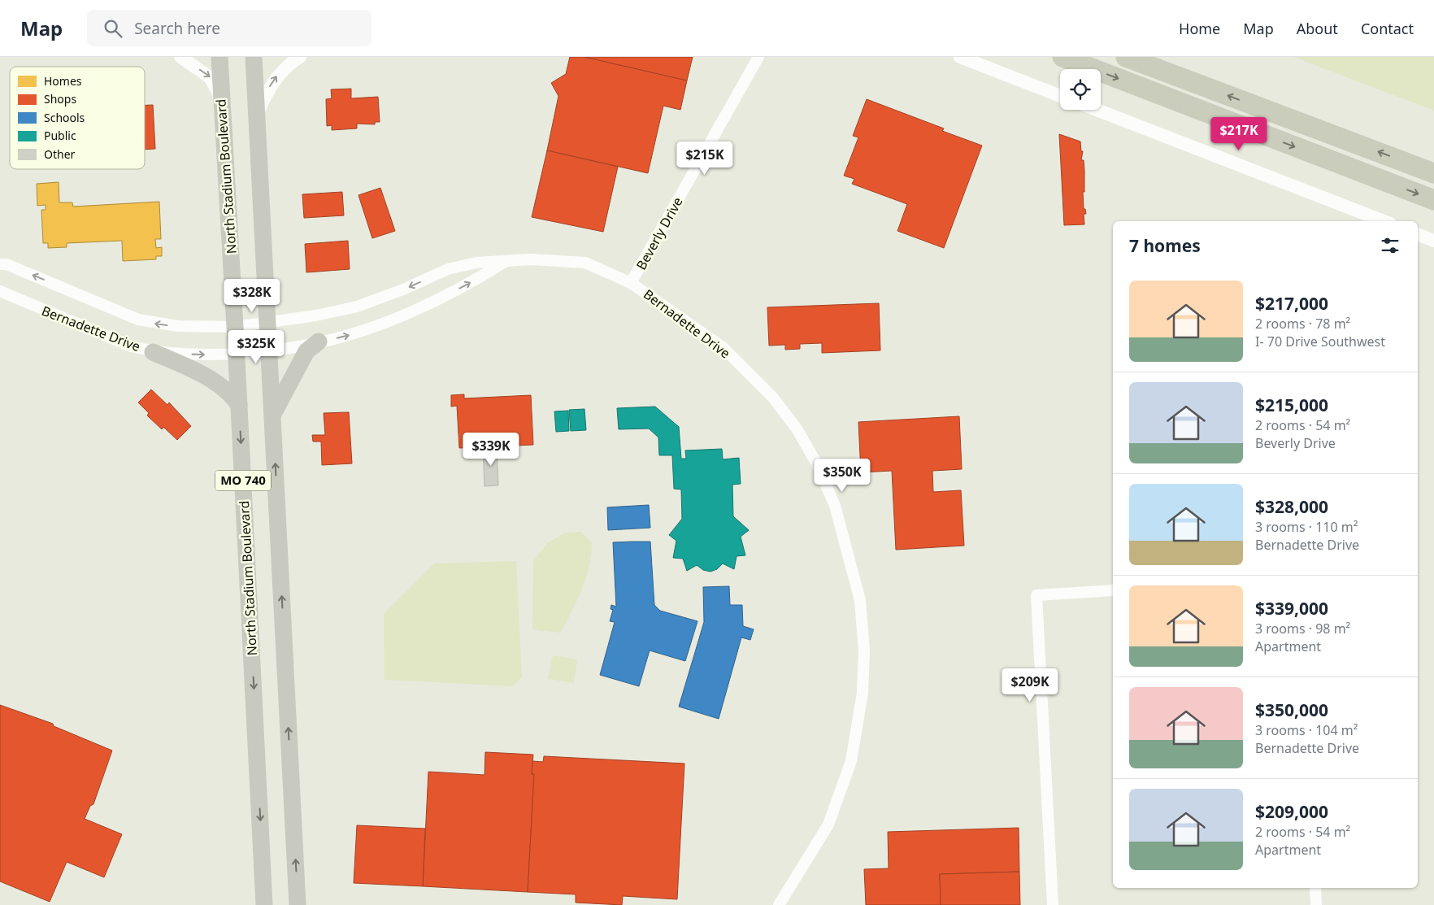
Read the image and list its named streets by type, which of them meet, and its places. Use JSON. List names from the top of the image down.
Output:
{
  "streets": {
    "main road": ["North Stadium Boulevard", "MO 740"],
    "street": ["Beverly Drive", "Bernadette Drive"]
  },
  "crossings": [
    ["North Stadium Boulevard", "Bernadette Drive"],
    ["Beverly Drive", "Bernadette Drive"],
    ["Bernadette Drive", "MO 740"]
  ],
  "legend": [
    "Homes",
    "Shops",
    "Schools",
    "Public",
    "Other"
  ],
  "page": {
    "header": "Map",
    "search": "Search here",
    "nav": [
      "Home",
      "Map",
      "About",
      "Contact"
    ],
    "price": [
      "$217K",
      "$215K",
      "$328K",
      "$325K",
      "$339K",
      "$350K",
      "$209K"
    ],
    "heading": "7 homes",
    "list": [
      {
        "name": "$217,000",
        "note": "2 rooms · 78 m² · I- 70 Drive Southwest"
      },
      {
        "name": "$215,000",
        "note": "2 rooms · 54 m² · Beverly Drive"
      },
      {
        "name": "$328,000",
        "note": "3 rooms · 110 m² · Bernadette Drive"
      },
      {
        "name": "$339,000",
        "note": "3 rooms · 98 m² · Apartment"
      },
      {
        "name": "$350,000",
        "note": "3 rooms · 104 m² · Bernadette Drive"
      },
      {
        "name": "$209,000",
        "note": "2 rooms · 54 m² · Apartment"
      }
    ]
  }
}
